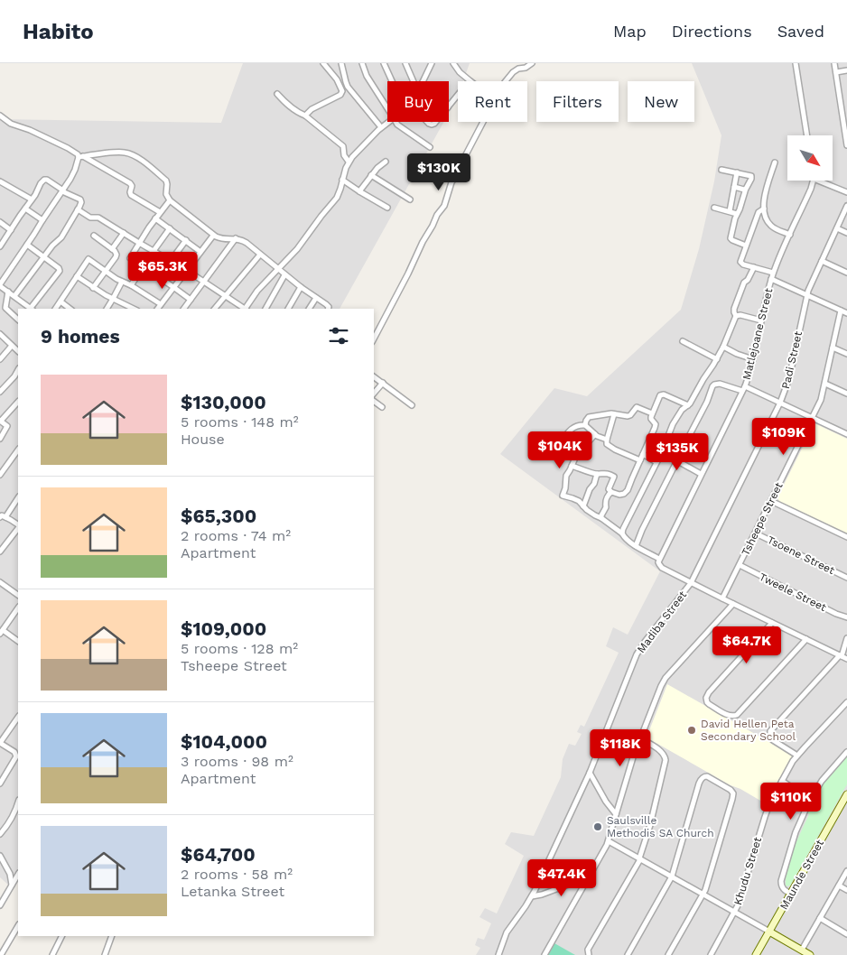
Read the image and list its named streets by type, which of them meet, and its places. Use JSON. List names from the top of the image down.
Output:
{
  "streets": {
    "street": [
      "Matlejoane Street",
      "Padi Street",
      "Tsheepe Street",
      "Tsoene Street",
      "Tweele Street",
      "Madiba Street",
      "Khudu Street",
      "Maunde Street"
    ]
  },
  "crossings": [
    ["Padi Street", "Madiba Street"],
    ["Tsheepe Street", "Tsoene Street"],
    ["Tsheepe Street", "Tweele Street"]
  ],
  "places": ["David Hellen Peta Secondary School", "Saulsville Methodis SA Church"],
  "north": "bottom right",
  "page": {
    "header": "Habito",
    "nav": ["Map", "Directions", "Saved"],
    "chip": [
      "Buy",
      "Rent",
      "Filters",
      "New"
    ],
    "price": [
      "$130K",
      "$65.3K",
      "$109K",
      "$104K",
      "$135K",
      "$64.7K",
      "$118K",
      "$110K",
      "$47.4K"
    ],
    "heading": "9 homes",
    "list": [
      {
        "name": "$130,000",
        "note": "5 rooms · 148 m² · House"
      },
      {
        "name": "$65,300",
        "note": "2 rooms · 74 m² · Apartment"
      },
      {
        "name": "$109,000",
        "note": "5 rooms · 128 m² · Tsheepe Street"
      },
      {
        "name": "$104,000",
        "note": "3 rooms · 98 m² · Apartment"
      },
      {
        "name": "$64,700",
        "note": "2 rooms · 58 m² · Letanka Street"
      }
    ]
  }
}
